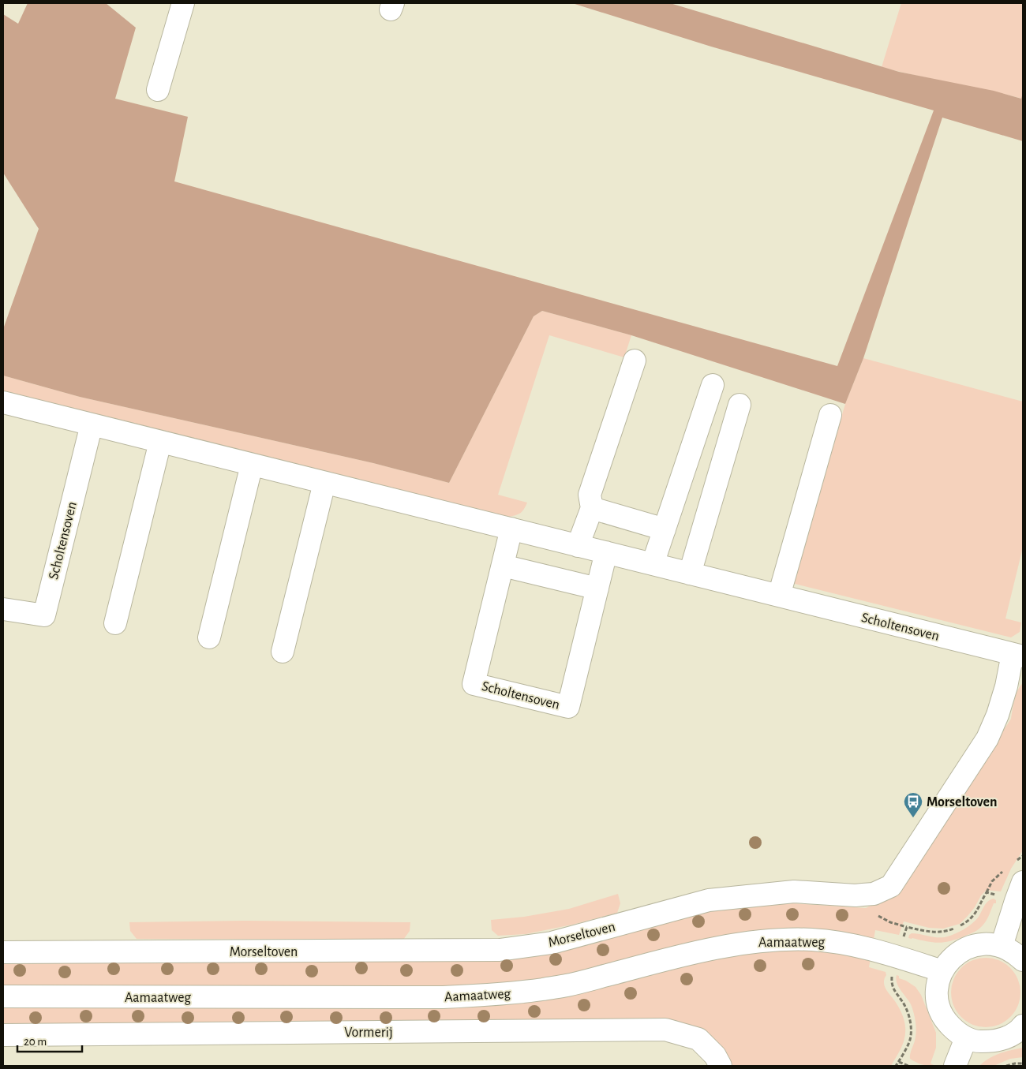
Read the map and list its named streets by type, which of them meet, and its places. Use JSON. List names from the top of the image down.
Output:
{
  "streets": {
    "street": [
      "Scholtensoven",
      "Morseltoven",
      "Aamaatweg",
      "Vormerij"
    ]
  },
  "crossings": [
    ["Scholtensoven", "Morseltoven"]
  ],
  "places": {
    "bus stop": ["Morseltoven"]
  },
  "scale_bar": "20 m"
}
